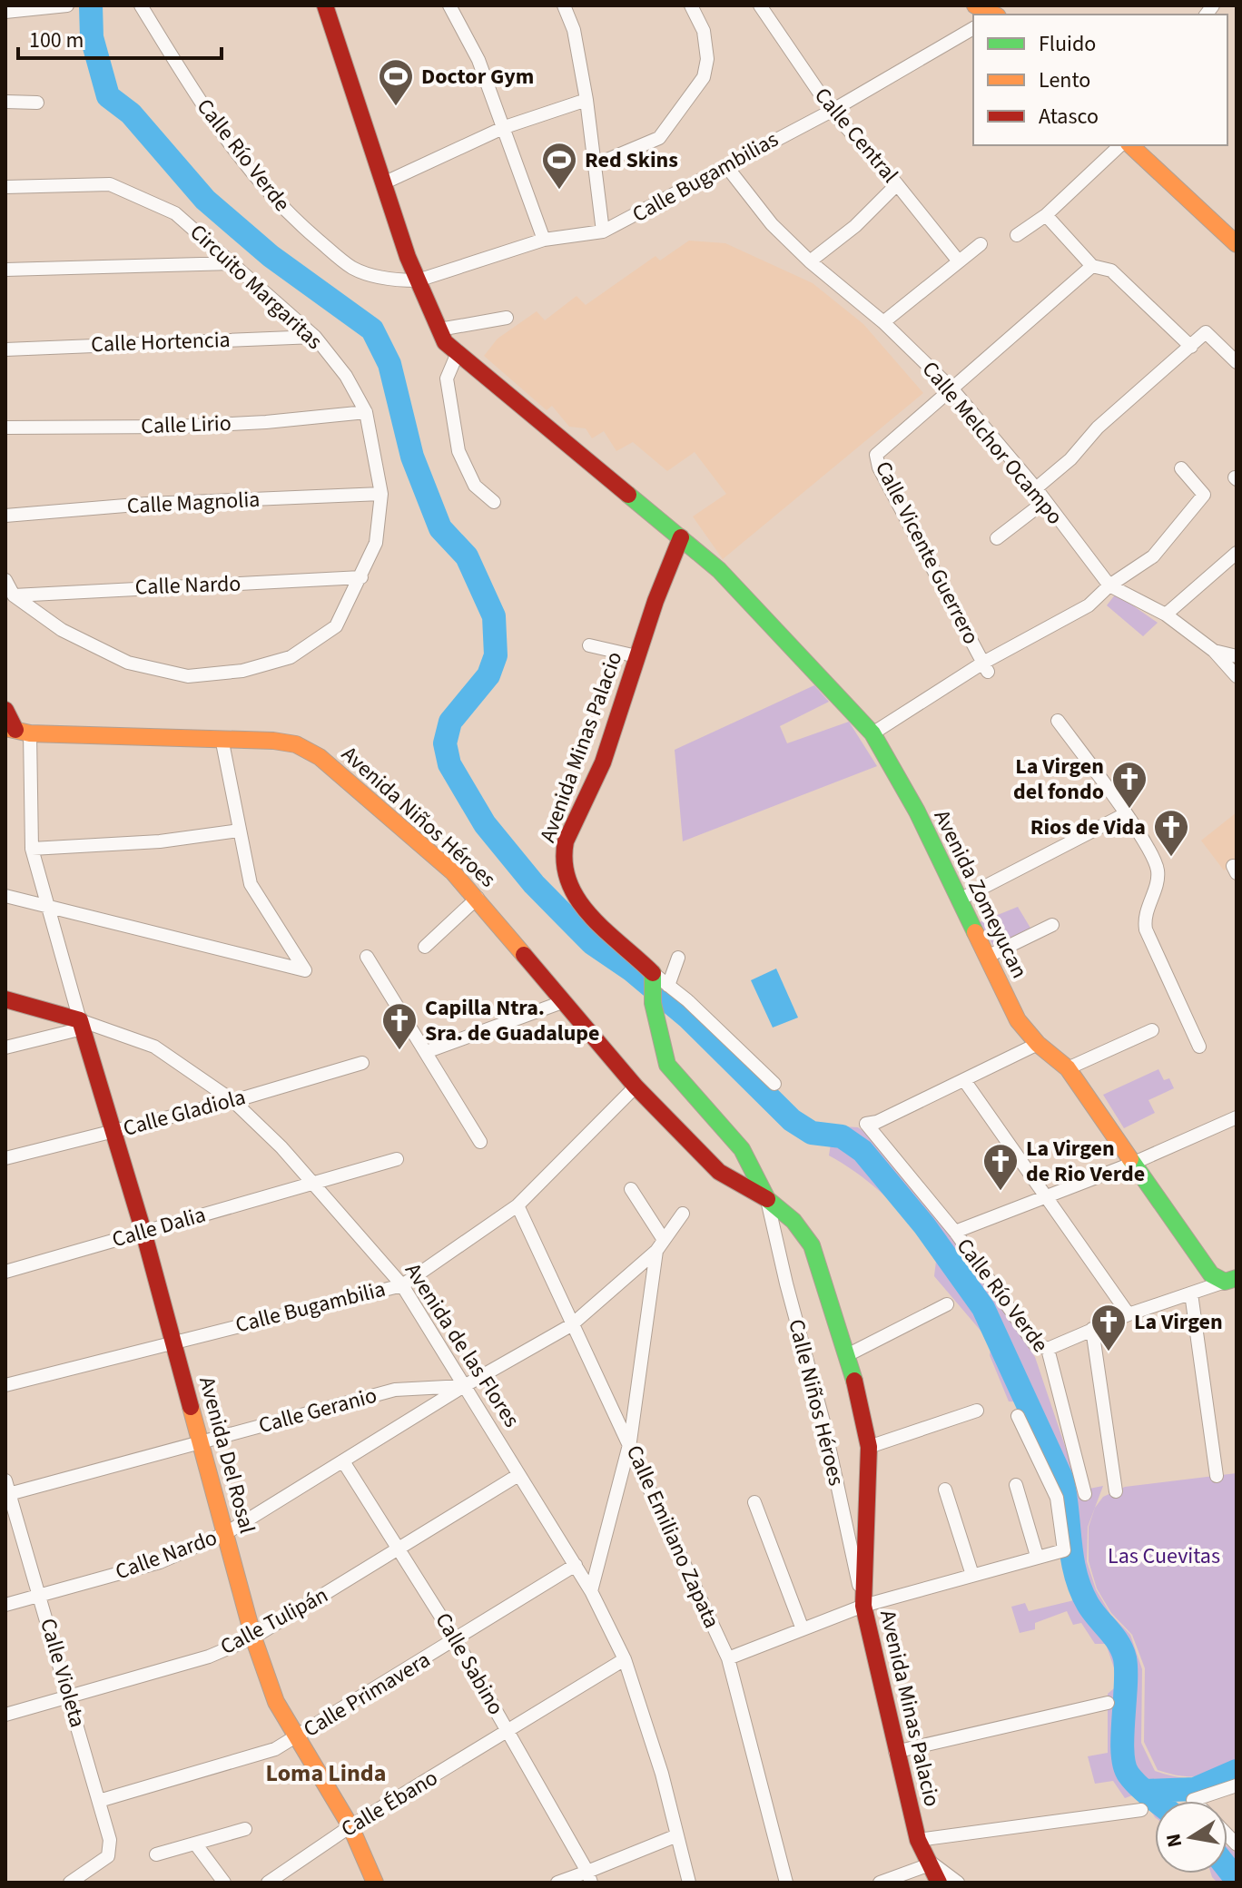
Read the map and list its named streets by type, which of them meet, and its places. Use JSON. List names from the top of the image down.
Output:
{
  "streets": {
    "main road": [
      "Avenida Minas Palacio",
      "Avenida Niños Héroes",
      "Avenida Zomeyucan",
      "Avenida de las Flores",
      "Avenida Del Rosal"
    ],
    "street": [
      "Calle Central",
      "Calle Río Verde",
      "Calle Bugambilias",
      "Circuito Margaritas",
      "Calle Hortencia",
      "Calle Lirio",
      "Calle Melchor Ocampo",
      "Calle Magnolia",
      "Calle Vicente Guerrero",
      "Calle Nardo",
      "Calle Gladiola",
      "Calle Dalia",
      "Calle Bugambilia",
      "Calle Niños Héroes",
      "Calle Geranio",
      "Calle Emiliano Zapata",
      "Calle Tulipán",
      "Calle Sabino",
      "Calle Violeta",
      "Calle Primavera",
      "Calle Ébano"
    ]
  },
  "crossings": [
    ["Calle Central", "Calle Bugambilias"],
    ["Calle Río Verde", "Calle Bugambilias"],
    ["Calle Bugambilias", "Calle Melchor Ocampo"],
    ["Circuito Margaritas", "Calle Hortencia"],
    ["Circuito Margaritas", "Calle Lirio"],
    ["Circuito Margaritas", "Calle Magnolia"],
    ["Circuito Margaritas", "Calle Nardo"],
    ["Calle Melchor Ocampo", "Calle Vicente Guerrero"],
    ["Calle Vicente Guerrero", "Avenida Zomeyucan"],
    ["Calle Nardo", "Avenida de las Flores"],
    ["Calle Nardo", "Calle Geranio"],
    ["Calle Nardo", "Avenida Del Rosal"],
    ["Calle Nardo", "Calle Emiliano Zapata"],
    ["Calle Nardo", "Calle Sabino"],
    ["Calle Nardo", "Calle Violeta"],
    ["Avenida Minas Palacio", "Avenida Niños Héroes"],
    ["Avenida Minas Palacio", "Avenida Zomeyucan"],
    ["Avenida Minas Palacio", "Calle Niños Héroes"],
    ["Avenida Niños Héroes", "Calle Bugambilia"],
    ["Avenida Niños Héroes", "Calle Niños Héroes"],
    ["Calle Gladiola", "Avenida de las Flores"],
    ["Calle Gladiola", "Avenida Del Rosal"],
    ["Calle Dalia", "Avenida de las Flores"],
    ["Calle Dalia", "Avenida Del Rosal"],
    ["Calle Bugambilia", "Avenida de las Flores"],
    ["Calle Bugambilia", "Avenida Del Rosal"],
    ["Calle Bugambilia", "Calle Emiliano Zapata"],
    ["Avenida de las Flores", "Calle Geranio"],
    ["Avenida de las Flores", "Avenida Del Rosal"],
    ["Avenida de las Flores", "Calle Tulipán"],
    ["Avenida de las Flores", "Calle Primavera"],
    ["Avenida de las Flores", "Calle Ébano"],
    ["Calle Geranio", "Avenida Del Rosal"],
    ["Calle Geranio", "Calle Violeta"],
    ["Avenida Del Rosal", "Calle Tulipán"],
    ["Avenida Del Rosal", "Calle Primavera"],
    ["Avenida Del Rosal", "Calle Ébano"],
    ["Calle Tulipán", "Calle Sabino"],
    ["Calle Tulipán", "Calle Violeta"],
    ["Calle Sabino", "Calle Primavera"],
    ["Calle Sabino", "Calle Ébano"],
    ["Calle Violeta", "Calle Primavera"]
  ],
  "districts": ["Loma Linda"],
  "parks": ["Las Cuevitas"],
  "places": {
    "sports": ["Doctor Gym", "Red Skins"],
    "church": [
      "La Virgen del fondo",
      "Rios de Vida",
      "Capilla Ntra. Sra. de Guadalupe",
      "La Virgen de Rio Verde",
      "La Virgen"
    ]
  },
  "legend": ["Fluido", "Lento", "Atasco"],
  "scale_bar": "100 m",
  "north": "left"
}
